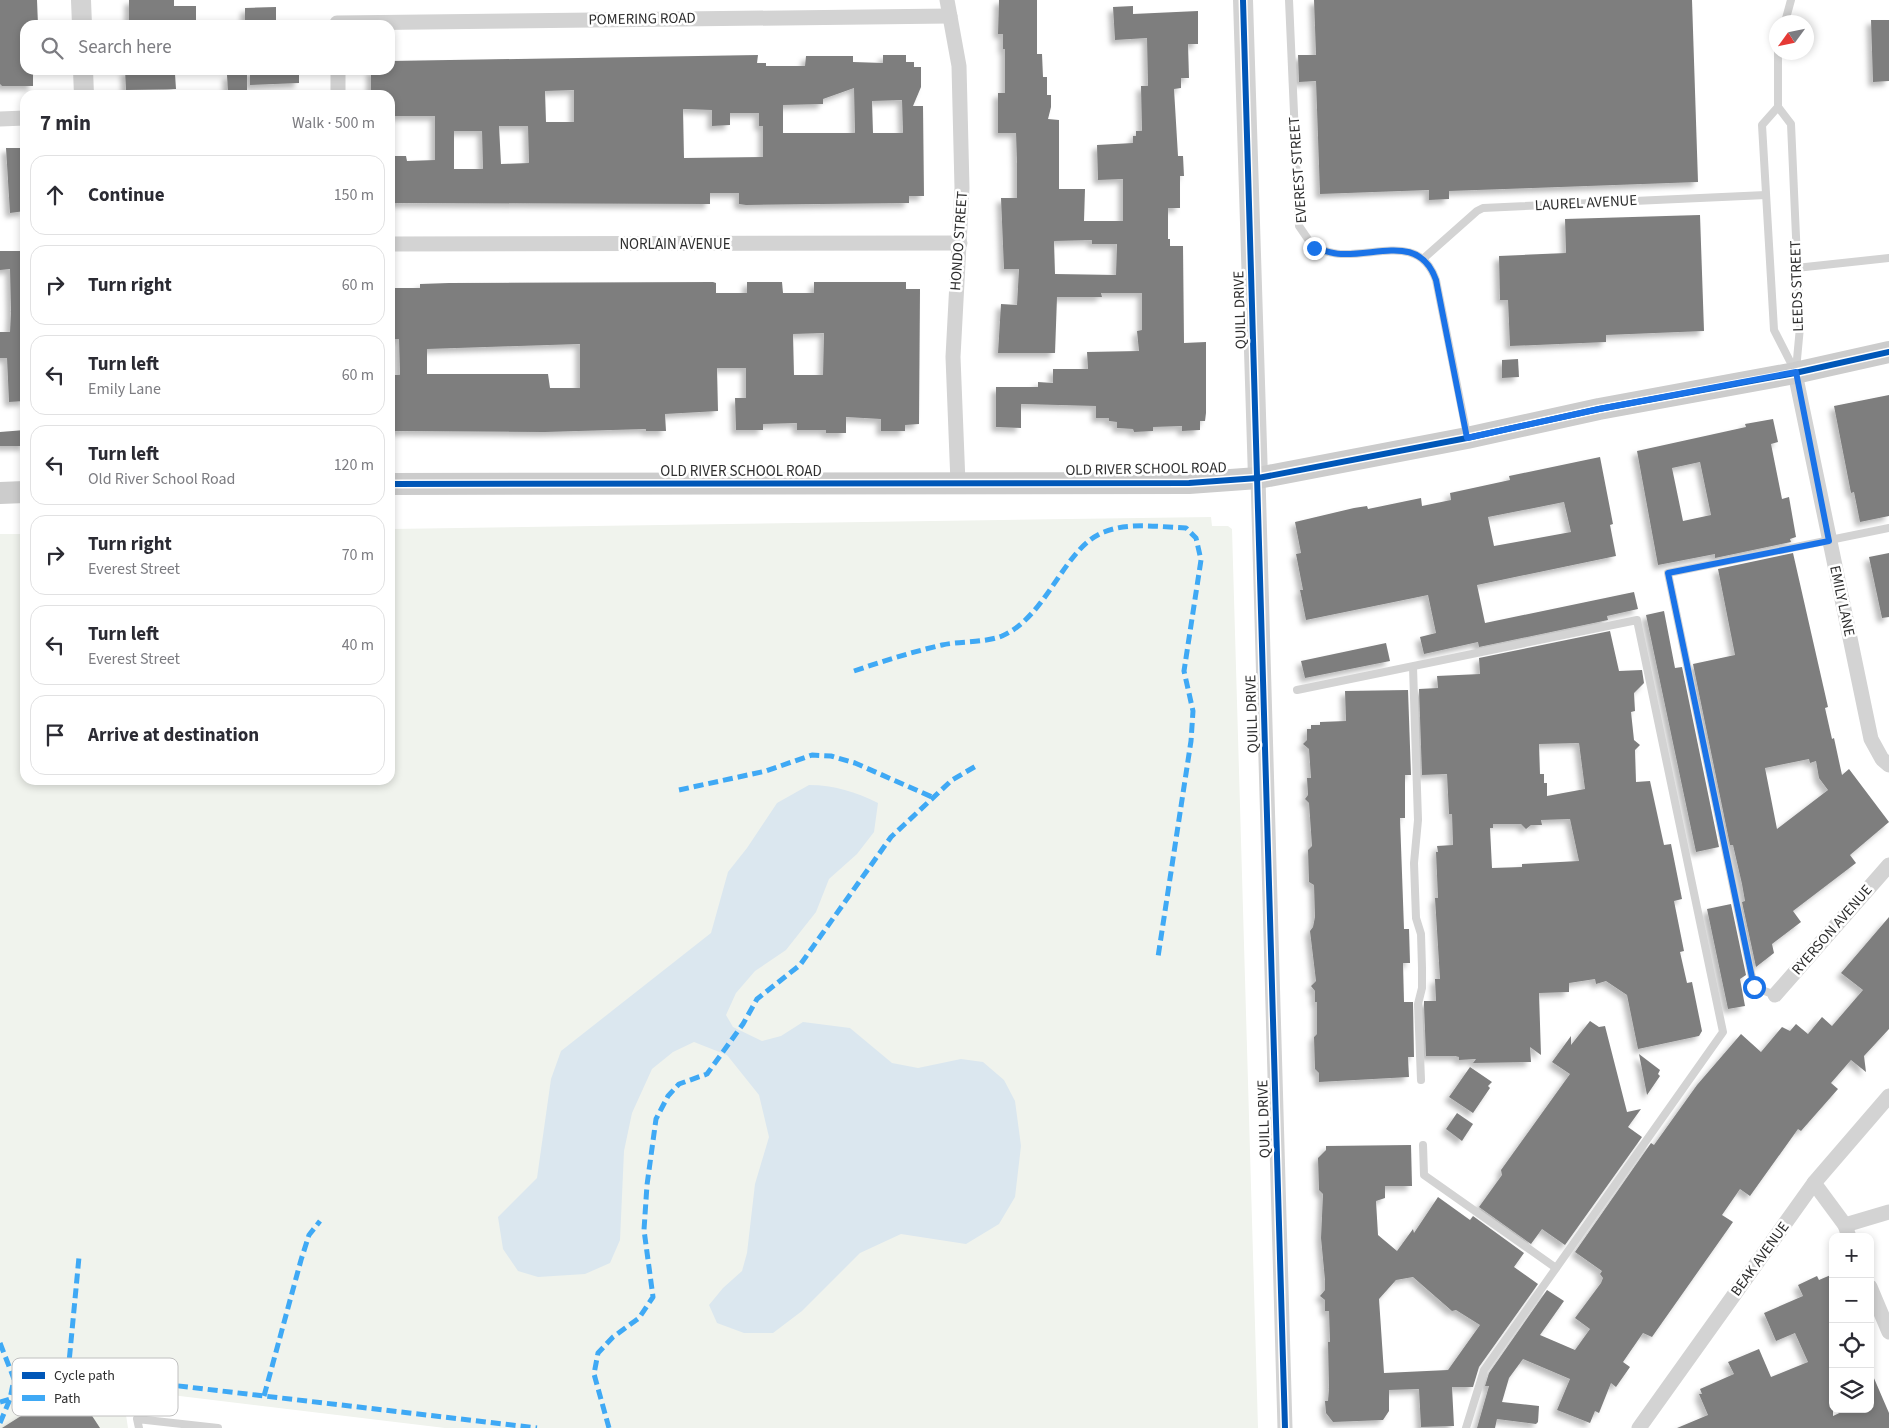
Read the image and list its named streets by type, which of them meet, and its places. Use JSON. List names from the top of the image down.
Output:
{
  "streets": {
    "main road": ["OLD RIVER SCHOOL ROAD"],
    "street": [
      "POMERING ROAD",
      "HONDO STREET",
      "NORLAIN AVENUE",
      "QUILL DRIVE",
      "EMILY LANE",
      "RYERSON AVENUE",
      "BEAK AVENUE"
    ],
    "lane": ["EVEREST STREET", "LAUREL AVENUE", "LEEDS STREET"]
  },
  "crossings": [
    ["POMERING ROAD", "HONDO STREET"],
    ["EVEREST STREET", "LAUREL AVENUE"],
    ["LAUREL AVENUE", "LEEDS STREET"],
    ["HONDO STREET", "NORLAIN AVENUE"],
    ["HONDO STREET", "OLD RIVER SCHOOL ROAD"],
    ["LEEDS STREET", "OLD RIVER SCHOOL ROAD"],
    ["LEEDS STREET", "EMILY LANE"],
    ["QUILL DRIVE", "OLD RIVER SCHOOL ROAD"],
    ["OLD RIVER SCHOOL ROAD", "EMILY LANE"]
  ],
  "legend": ["Cycle path", "Path"],
  "north": "bottom left",
  "page": {
    "search": "Search here",
    "heading": ["7 min", "Walk · 500 m"],
    "list": [
      ["Continue", "150 m"],
      ["Turn right", "60 m"],
      ["Turn left", "Emily Lane", "60 m"],
      ["Turn left", "Old River School Road", "120 m"],
      ["Turn right", "Everest Street", "70 m"],
      ["Turn left", "Everest Street", "40 m"],
      "Arrive at destination"
    ],
    "map_buttons": ["+", "−"]
  }
}
